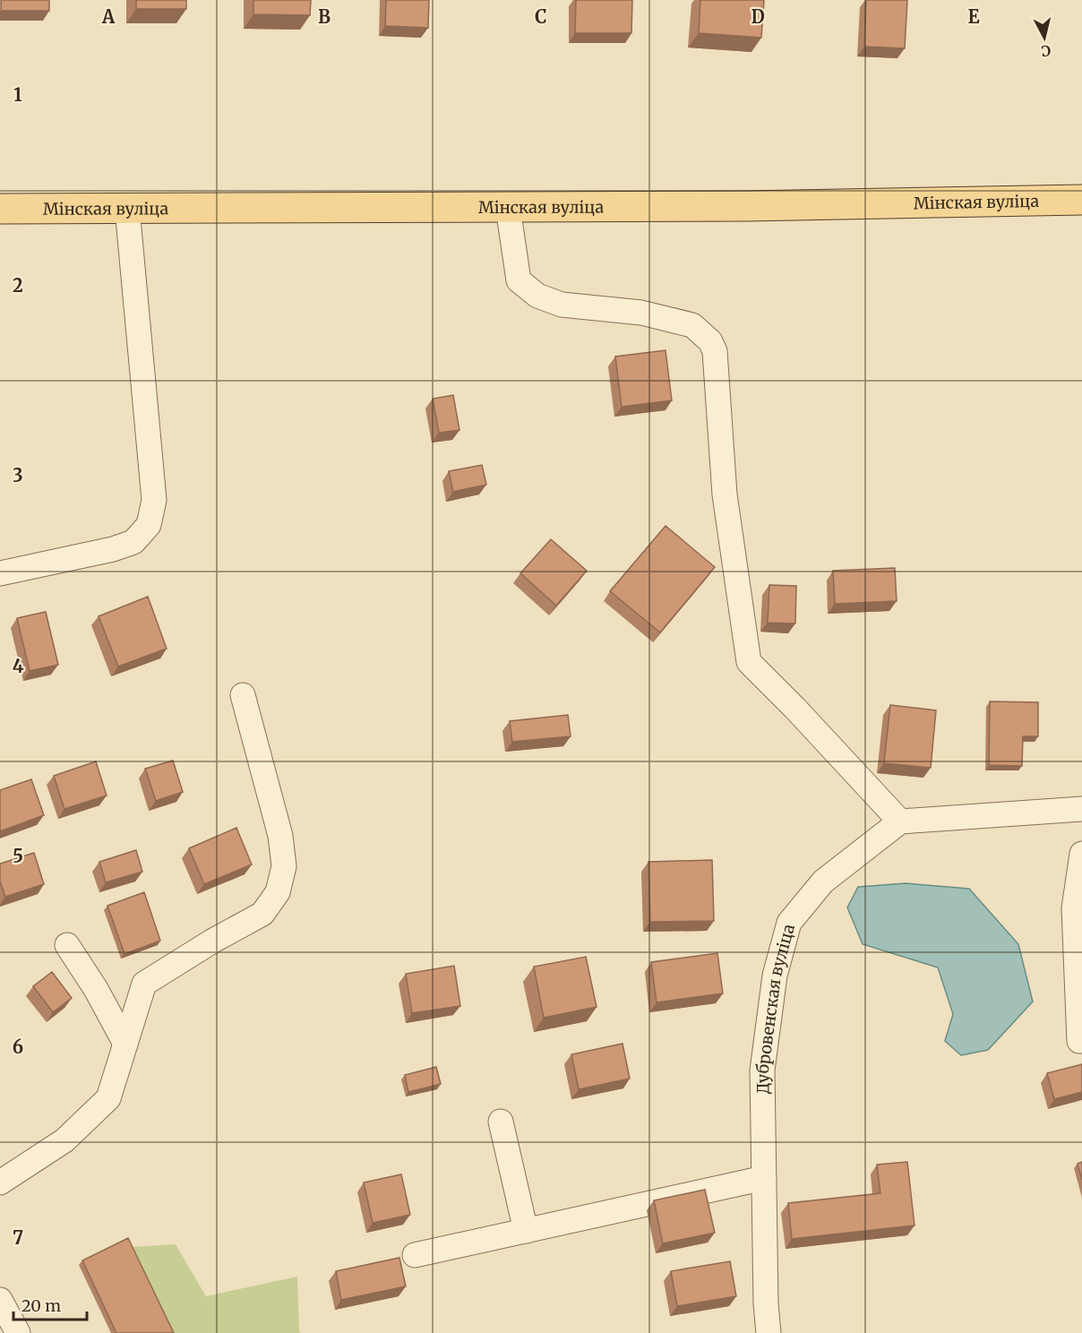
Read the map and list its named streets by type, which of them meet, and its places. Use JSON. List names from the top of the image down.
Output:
{
  "streets": {
    "main road": ["Мінская вуліца"],
    "street": ["Дубровенская вуліца"]
  },
  "scale_bar": "20 m",
  "north": "bottom",
  "grid": {
    "columns": [
      "A",
      "B",
      "C",
      "D",
      "E"
    ],
    "rows": [
      "1",
      "2",
      "3",
      "4",
      "5",
      "6",
      "7"
    ]
  }
}
